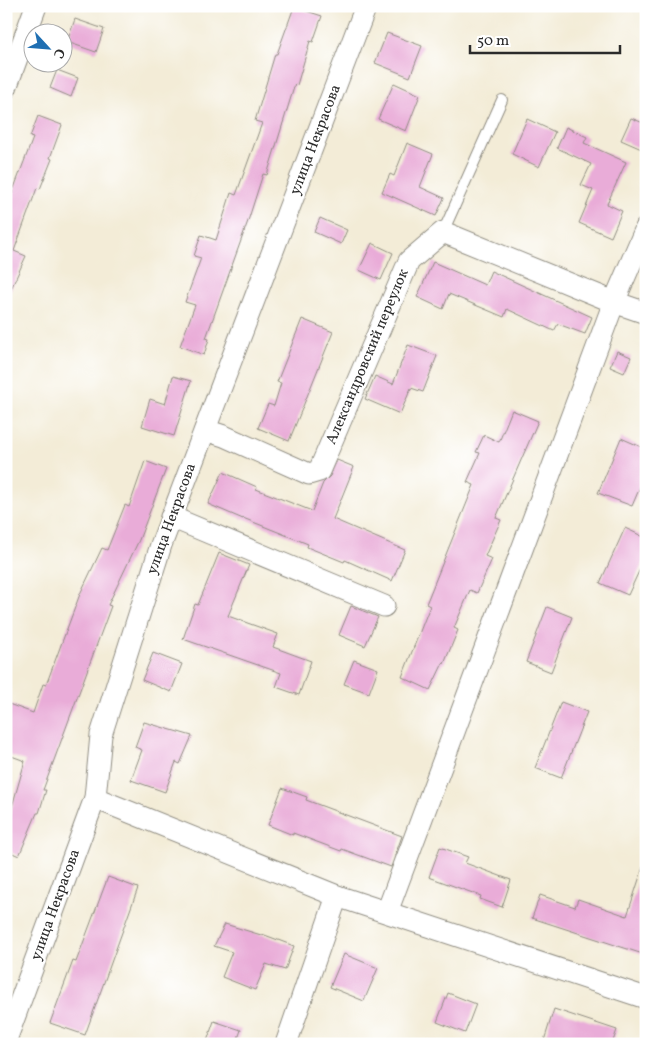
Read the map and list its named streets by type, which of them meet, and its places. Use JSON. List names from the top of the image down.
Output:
{
  "streets": {
    "street": ["улица Некрасова", "Александровский переулок"]
  },
  "crossings": [
    ["улица Некрасова", "Александровский переулок"]
  ],
  "scale_bar": "50 m",
  "north": "bottom right"
}
